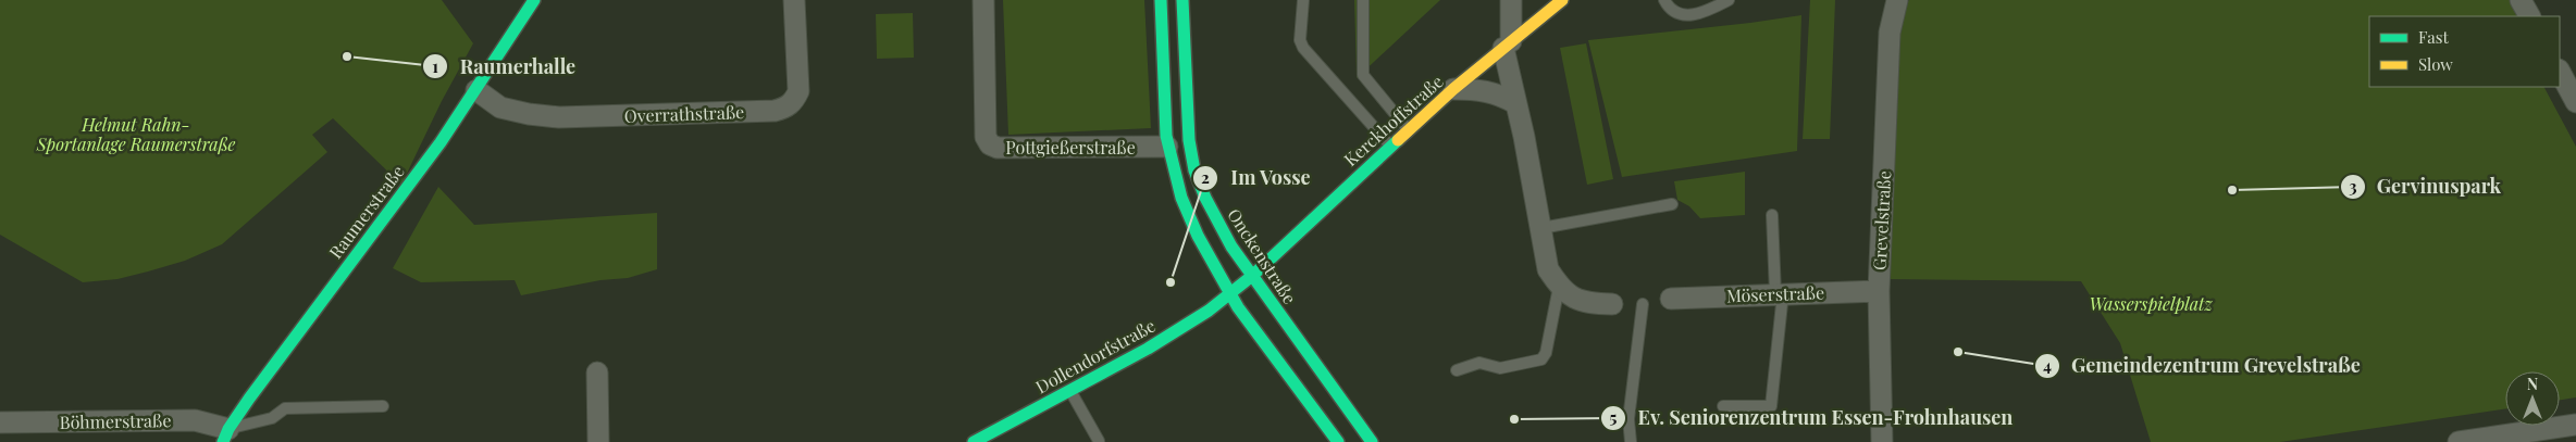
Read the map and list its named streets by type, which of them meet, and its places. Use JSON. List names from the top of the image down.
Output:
{
  "streets": {
    "street": [
      "Overrathstraße",
      "Kerckhoffstraße",
      "Pottgießerstraße",
      "Raumerstraße",
      "Grevelstraße",
      "Onckenstraße",
      "Möserstraße",
      "Dollendorfstraße",
      "Böhmerstraße"
    ]
  },
  "crossings": [
    ["Overrathstraße", "Raumerstraße"],
    ["Kerckhoffstraße", "Onckenstraße"],
    ["Kerckhoffstraße", "Dollendorfstraße"],
    ["Raumerstraße", "Böhmerstraße"],
    ["Grevelstraße", "Möserstraße"]
  ],
  "parks": ["Helmut Rahn- Sportanlage Raumerstraße", "Wasserspielplatz"],
  "places": [
    "Raumerhalle",
    "Gervinuspark",
    "Im Vosse",
    "Gemeindezentrum Grevelstraße",
    "Ev. Seniorenzentrum Essen-Frohnhausen"
  ],
  "legend": ["Fast", "Slow"],
  "north": "top"
}
